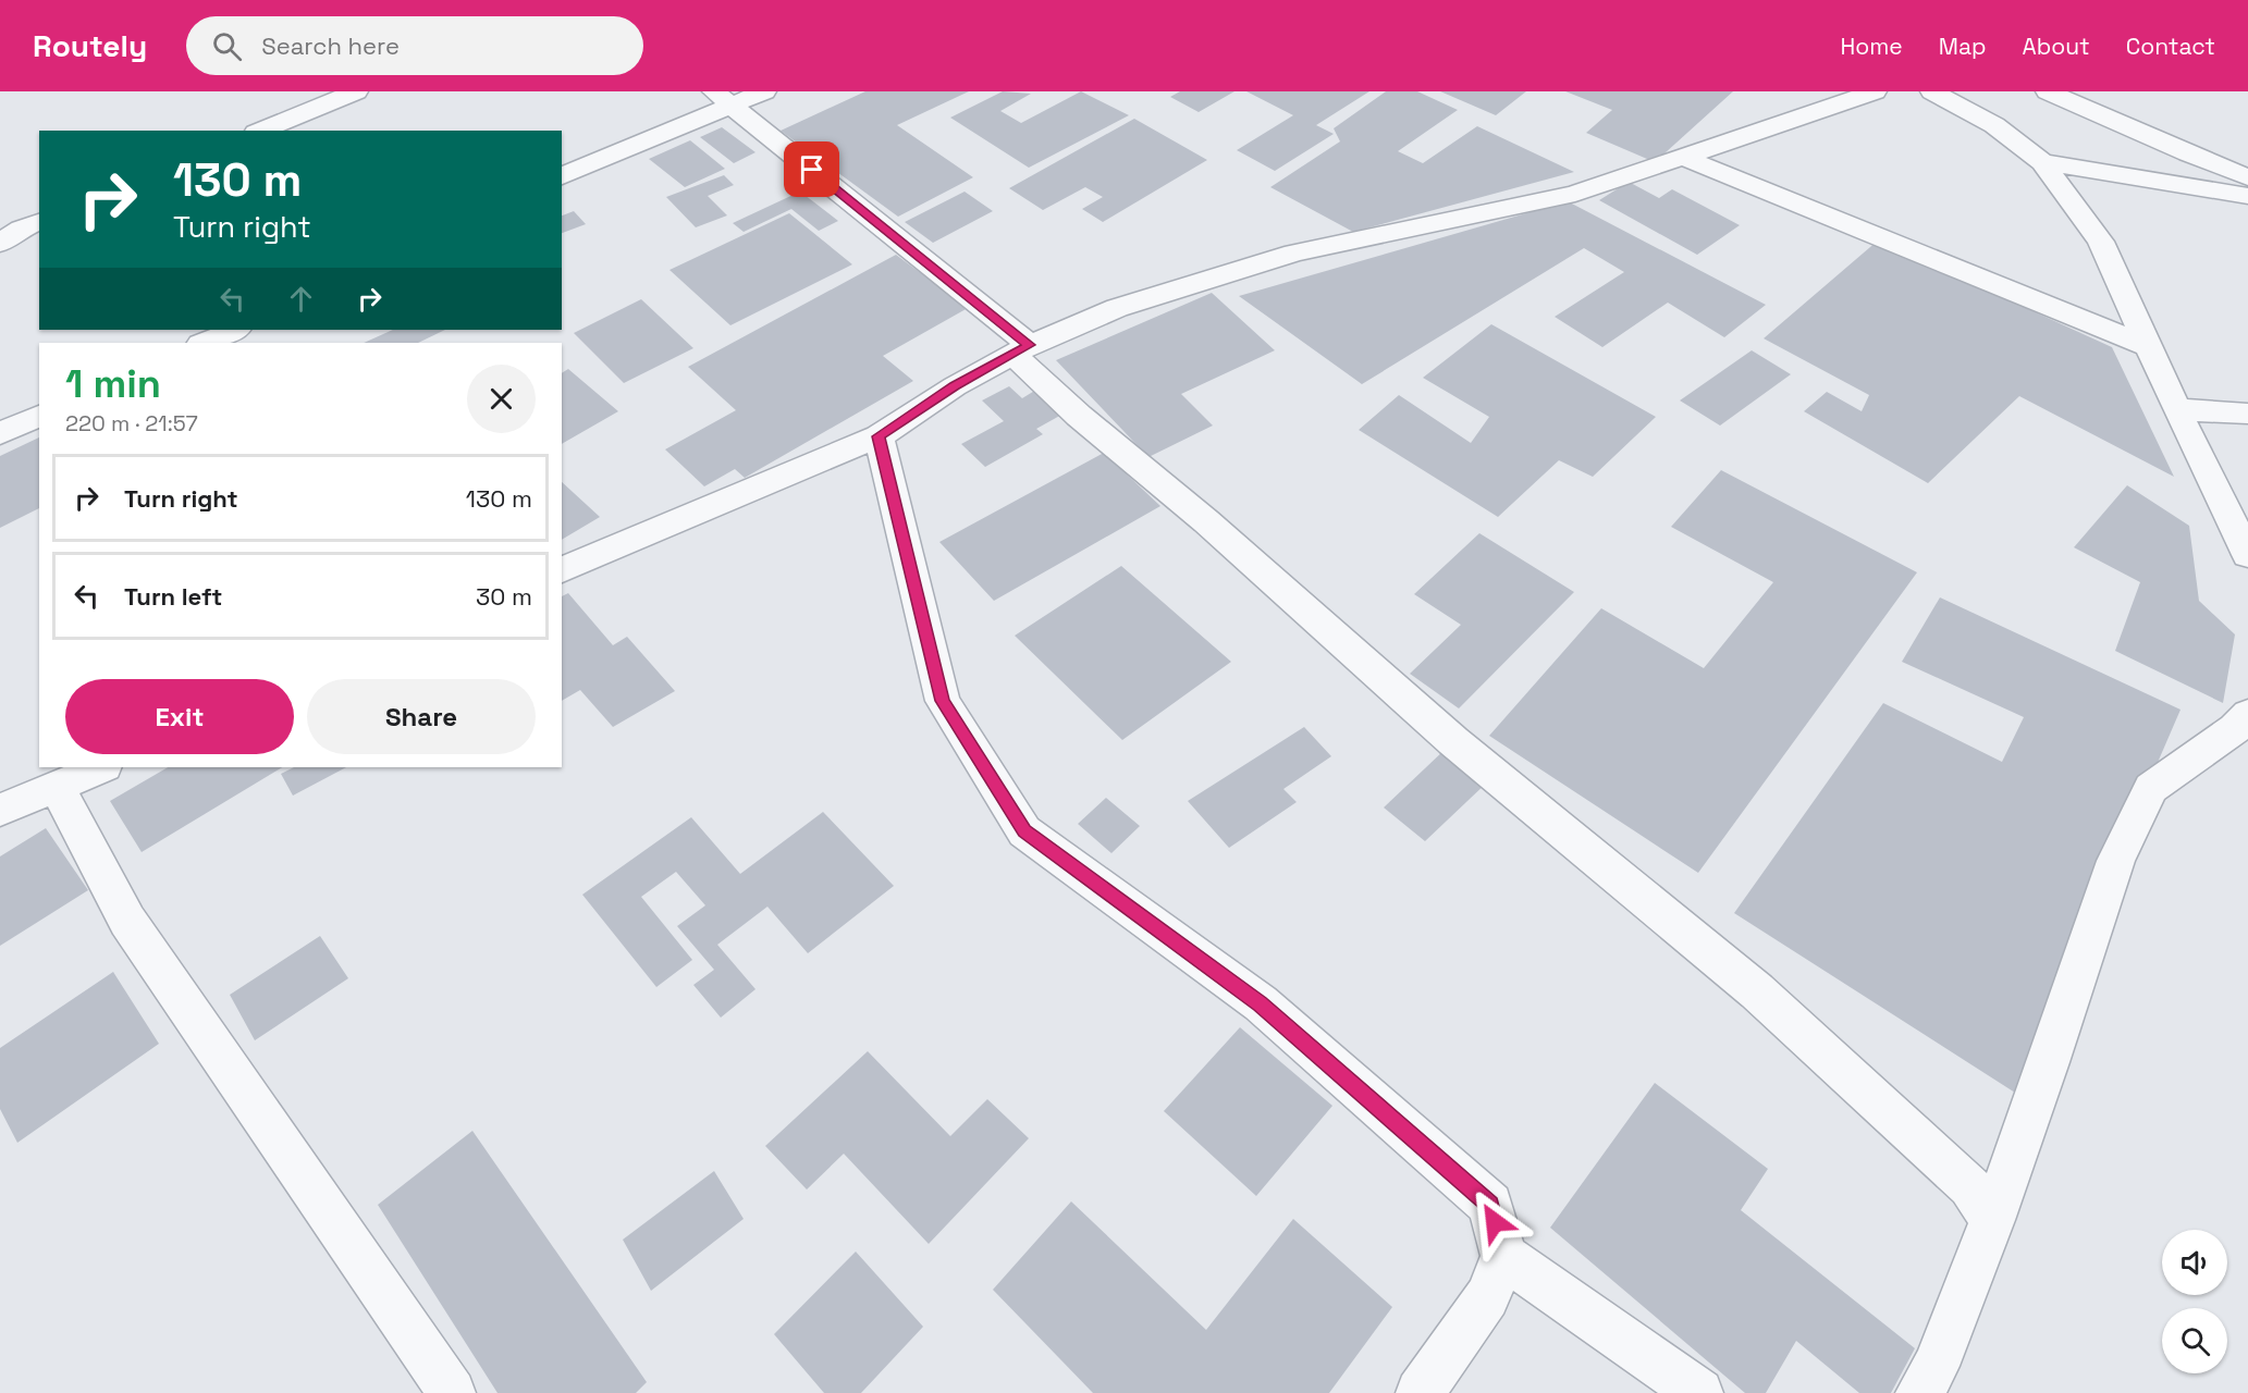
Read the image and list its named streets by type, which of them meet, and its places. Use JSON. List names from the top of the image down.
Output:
{
  "page": {
    "header": "Routely",
    "search": "Search here",
    "nav": [
      "Home",
      "Map",
      "About",
      "Contact"
    ],
    "turn": ["130 m", "Turn right"],
    "heading": ["1 min", "220 m · 21:57"],
    "list": [
      {
        "name": "Turn right",
        "value": "130 m"
      },
      {
        "name": "Turn left",
        "value": "30 m"
      }
    ],
    "buttons": ["Exit", "Share"]
  }
}
